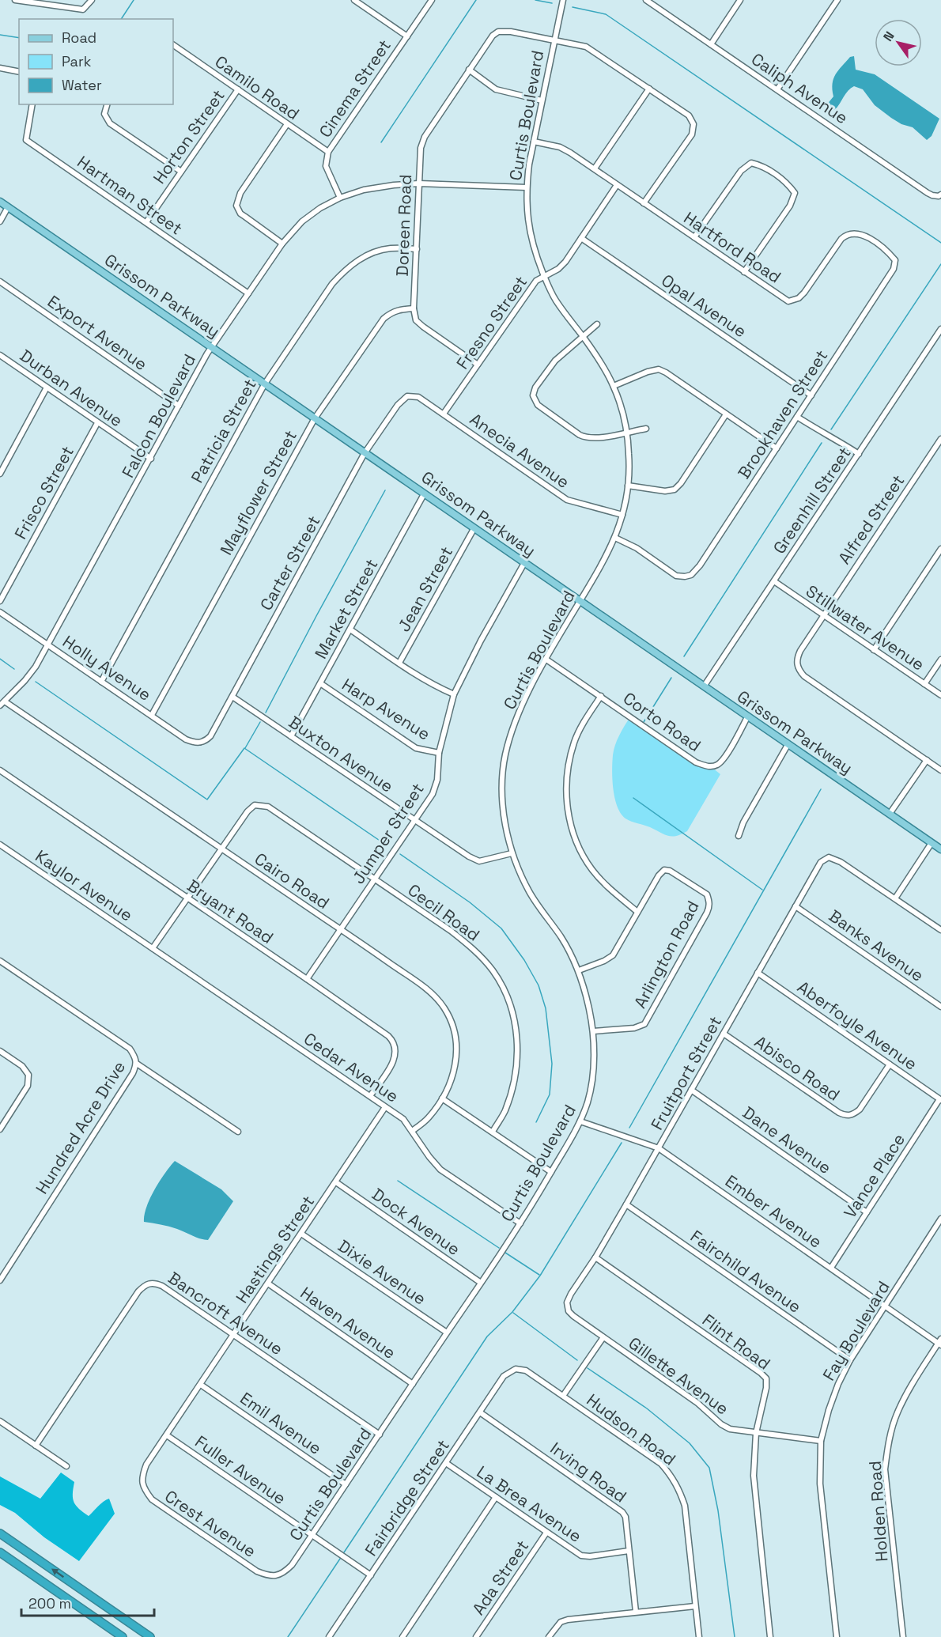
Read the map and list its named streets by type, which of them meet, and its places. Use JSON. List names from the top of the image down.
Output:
{
  "streets": {
    "main road": ["Grissom Parkway"],
    "street": [
      "Camilo Road",
      "Cinema Street",
      "Caliph Avenue",
      "Curtis Boulevard",
      "Horton Street",
      "Hartman Street",
      "Doreen Road",
      "Hartford Road",
      "Opal Avenue",
      "Fresno Street",
      "Export Avenue",
      "Durban Avenue",
      "Brookhaven Street",
      "Falcon Boulevard",
      "Patricia Street",
      "Anecia Avenue",
      "Frisco Street",
      "Mayflower Street",
      "Greenhill Street",
      "Alfred Street",
      "Carter Street",
      "Jean Street",
      "Market Street",
      "Stillwater Avenue",
      "Holly Avenue",
      "Harp Avenue",
      "Corto Road",
      "Buxton Avenue",
      "Jumper Street",
      "Cairo Road",
      "Kaylor Avenue",
      "Bryant Road",
      "Cecil Road",
      "Banks Avenue",
      "Arlington Road",
      "Aberfoyle Avenue",
      "Cedar Avenue",
      "Abisco Road",
      "Fruitport Street",
      "Hundred Acre Drive",
      "Dane Avenue",
      "Vance Place",
      "Ember Avenue",
      "Dock Avenue",
      "Hastings Street",
      "Fairchild Avenue",
      "Dixie Avenue",
      "Bancroft Avenue",
      "Haven Avenue",
      "Fay Boulevard",
      "Flint Road",
      "Gillette Avenue",
      "Emil Avenue",
      "Hudson Road",
      "Fuller Avenue",
      "Irving Road",
      "Fairbridge Street",
      "La Brea Avenue",
      "Holden Road",
      "Crest Avenue",
      "Ada Street"
    ]
  },
  "crossings": [
    ["Camilo Road", "Cinema Street"],
    ["Camilo Road", "Horton Street"],
    ["Cinema Street", "Falcon Boulevard"],
    ["Curtis Boulevard", "Doreen Road"],
    ["Curtis Boulevard", "Hartford Road"],
    ["Curtis Boulevard", "Grissom Parkway"],
    ["Curtis Boulevard", "Fresno Street"],
    ["Curtis Boulevard", "Brookhaven Street"],
    ["Curtis Boulevard", "Falcon Boulevard"],
    ["Curtis Boulevard", "Anecia Avenue"],
    ["Curtis Boulevard", "Corto Road"],
    ["Curtis Boulevard", "Buxton Avenue"],
    ["Curtis Boulevard", "Arlington Road"],
    ["Curtis Boulevard", "Cedar Avenue"],
    ["Curtis Boulevard", "Ember Avenue"],
    ["Curtis Boulevard", "Dock Avenue"],
    ["Curtis Boulevard", "Dixie Avenue"],
    ["Curtis Boulevard", "Bancroft Avenue"],
    ["Curtis Boulevard", "Haven Avenue"],
    ["Curtis Boulevard", "Emil Avenue"],
    ["Curtis Boulevard", "Fuller Avenue"],
    ["Curtis Boulevard", "Crest Avenue"],
    ["Horton Street", "Hartman Street"],
    ["Hartman Street", "Falcon Boulevard"],
    ["Doreen Road", "Falcon Boulevard"],
    ["Doreen Road", "Patricia Street"],
    ["Doreen Road", "Mayflower Street"],
    ["Hartford Road", "Fresno Street"],
    ["Hartford Road", "Brookhaven Street"],
    ["Grissom Parkway", "Falcon Boulevard"],
    ["Grissom Parkway", "Patricia Street"],
    ["Grissom Parkway", "Mayflower Street"],
    ["Grissom Parkway", "Greenhill Street"],
    ["Grissom Parkway", "Carter Street"],
    ["Grissom Parkway", "Jean Street"],
    ["Grissom Parkway", "Market Street"],
    ["Grissom Parkway", "Corto Road"],
    ["Grissom Parkway", "Jumper Street"],
    ["Opal Avenue", "Fresno Street"],
    ["Opal Avenue", "Brookhaven Street"],
    ["Fresno Street", "Anecia Avenue"],
    ["Export Avenue", "Falcon Boulevard"],
    ["Durban Avenue", "Falcon Boulevard"],
    ["Durban Avenue", "Frisco Street"],
    ["Falcon Boulevard", "Holly Avenue"],
    ["Falcon Boulevard", "Cairo Road"],
    ["Patricia Street", "Holly Avenue"],
    ["Anecia Avenue", "Carter Street"],
    ["Mayflower Street", "Holly Avenue"],
    ["Greenhill Street", "Stillwater Avenue"],
    ["Alfred Street", "Stillwater Avenue"],
    ["Carter Street", "Holly Avenue"],
    ["Carter Street", "Buxton Avenue"],
    ["Market Street", "Harp Avenue"],
    ["Market Street", "Buxton Avenue"],
    ["Harp Avenue", "Jumper Street"],
    ["Buxton Avenue", "Jumper Street"],
    ["Jumper Street", "Cairo Road"],
    ["Jumper Street", "Bryant Road"],
    ["Jumper Street", "Cecil Road"],
    ["Cairo Road", "Cecil Road"],
    ["Cairo Road", "Cedar Avenue"],
    ["Kaylor Avenue", "Cedar Avenue"],
    ["Bryant Road", "Cedar Avenue"],
    ["Banks Avenue", "Fruitport Street"],
    ["Aberfoyle Avenue", "Abisco Road"],
    ["Aberfoyle Avenue", "Fruitport Street"],
    ["Aberfoyle Avenue", "Vance Place"],
    ["Cedar Avenue", "Hastings Street"],
    ["Abisco Road", "Fruitport Street"],
    ["Fruitport Street", "Dane Avenue"],
    ["Fruitport Street", "Ember Avenue"],
    ["Fruitport Street", "Fairchild Avenue"],
    ["Fruitport Street", "Flint Road"],
    ["Fruitport Street", "Gillette Avenue"],
    ["Dane Avenue", "Vance Place"],
    ["Vance Place", "Ember Avenue"],
    ["Ember Avenue", "Fay Boulevard"],
    ["Ember Avenue", "Holden Road"],
    ["Dock Avenue", "Hastings Street"],
    ["Hastings Street", "Dixie Avenue"],
    ["Hastings Street", "Bancroft Avenue"],
    ["Hastings Street", "Haven Avenue"],
    ["Hastings Street", "Emil Avenue"],
    ["Hastings Street", "Fuller Avenue"],
    ["Hastings Street", "Crest Avenue"],
    ["Fairchild Avenue", "Fay Boulevard"],
    ["Fay Boulevard", "Gillette Avenue"],
    ["Flint Road", "Gillette Avenue"],
    ["Hudson Road", "Fairbridge Street"],
    ["Fuller Avenue", "Fairbridge Street"],
    ["Irving Road", "Fairbridge Street"],
    ["Irving Road", "La Brea Avenue"],
    ["Fairbridge Street", "La Brea Avenue"],
    ["La Brea Avenue", "Ada Street"]
  ],
  "legend": ["Road", "Park", "Water"],
  "scale_bar": "200 m",
  "north": "top left"
}
